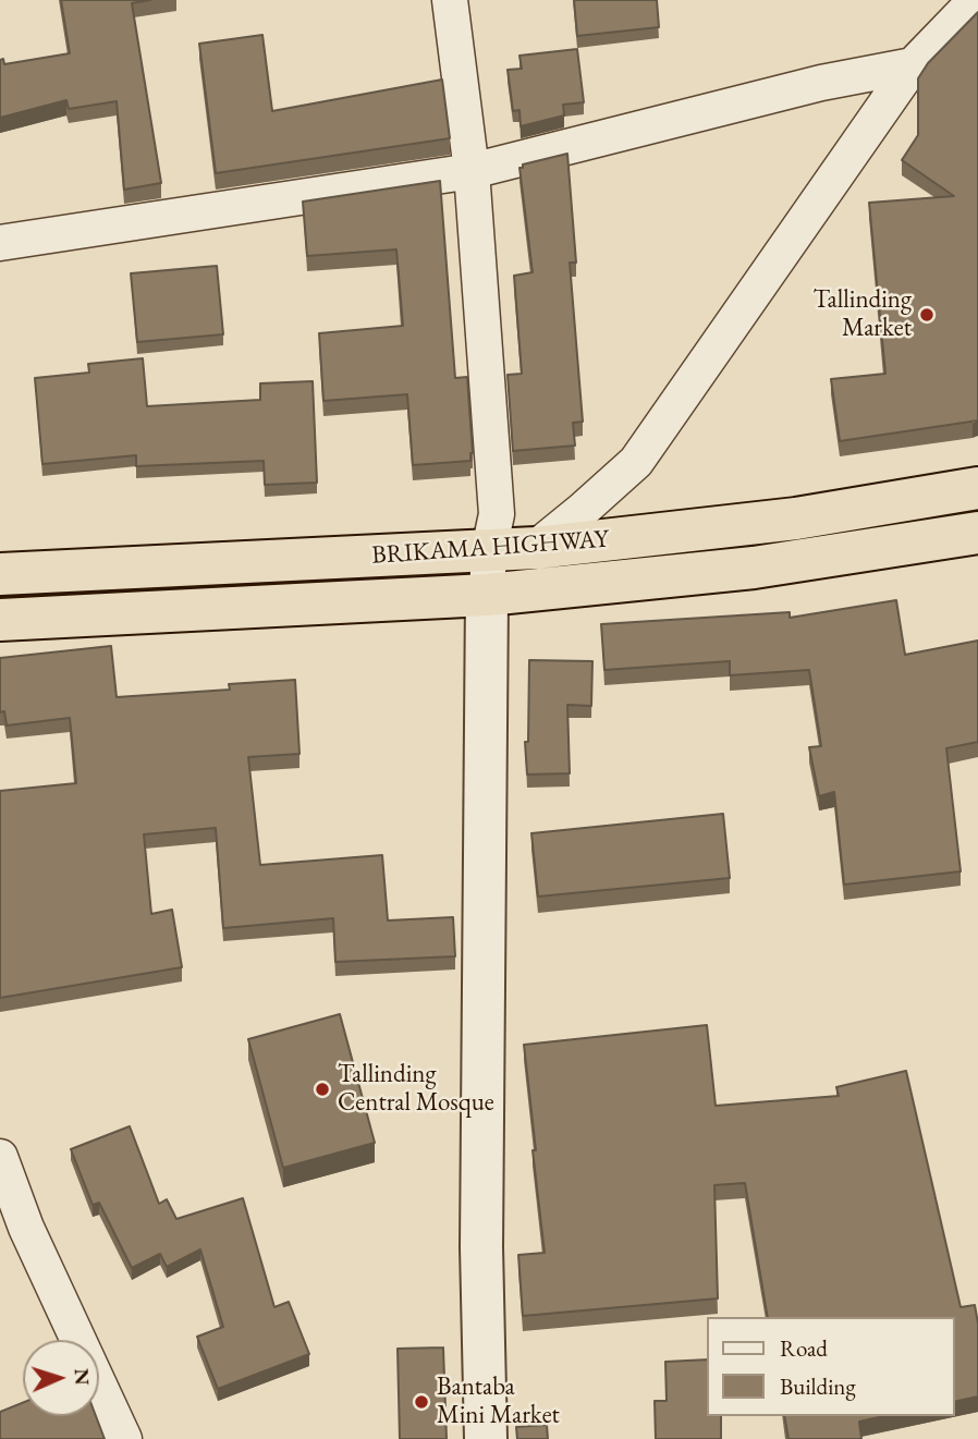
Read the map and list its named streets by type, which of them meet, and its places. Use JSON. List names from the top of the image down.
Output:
{
  "streets": {
    "highway": ["BRIKAMA HIGHWAY"]
  },
  "places": ["Tallinding Market", "Tallinding Central Mosque", "Bantaba Mini Market"],
  "legend": ["Road", "Building"],
  "north": "right"
}
